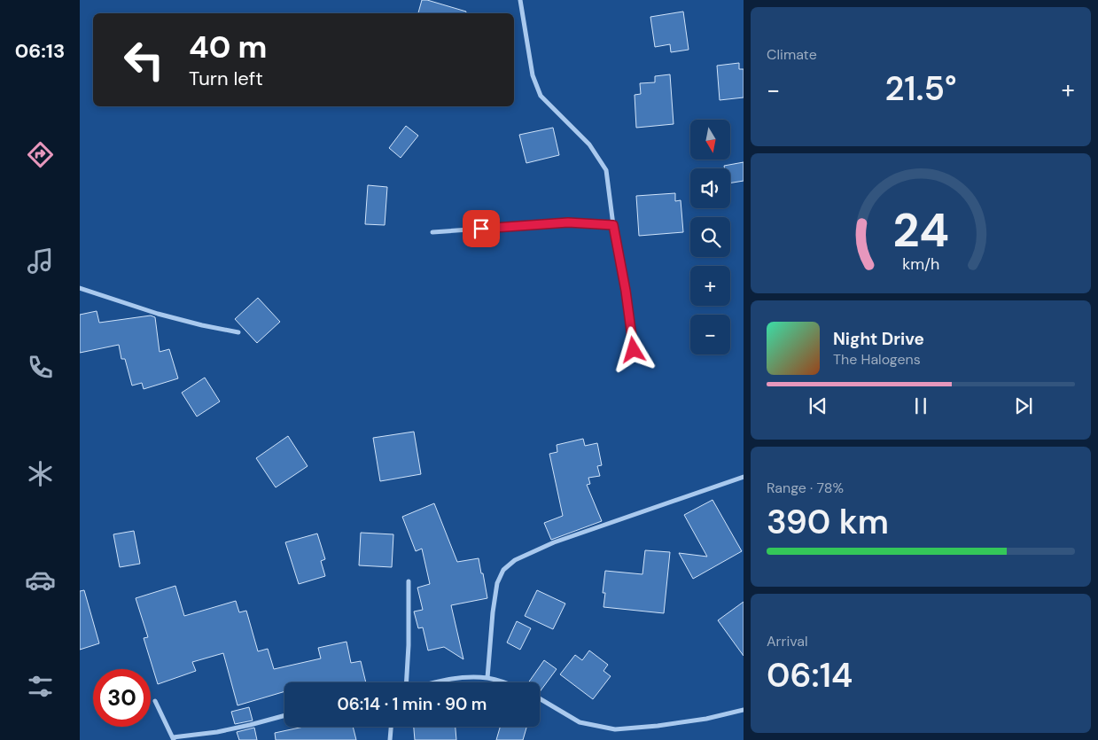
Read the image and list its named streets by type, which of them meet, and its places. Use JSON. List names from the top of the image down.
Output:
{
  "north": "bottom",
  "page": {
    "tabs": "06:13",
    "tile": [
      "Climate",
      ["Range · 78%", "390 km"],
      ["Arrival", "06:14"]
    ],
    "turn": ["40 m", "Turn left"],
    "heat": ["−", "21.5°", "+"],
    "map_buttons": ["+", "−"],
    "song": ["Night Drive", "The Halogens"],
    "limit": "30",
    "trip": "06:14 · 1 min · 90 m",
    "gauge": ["24", "km/h"]
  }
}
